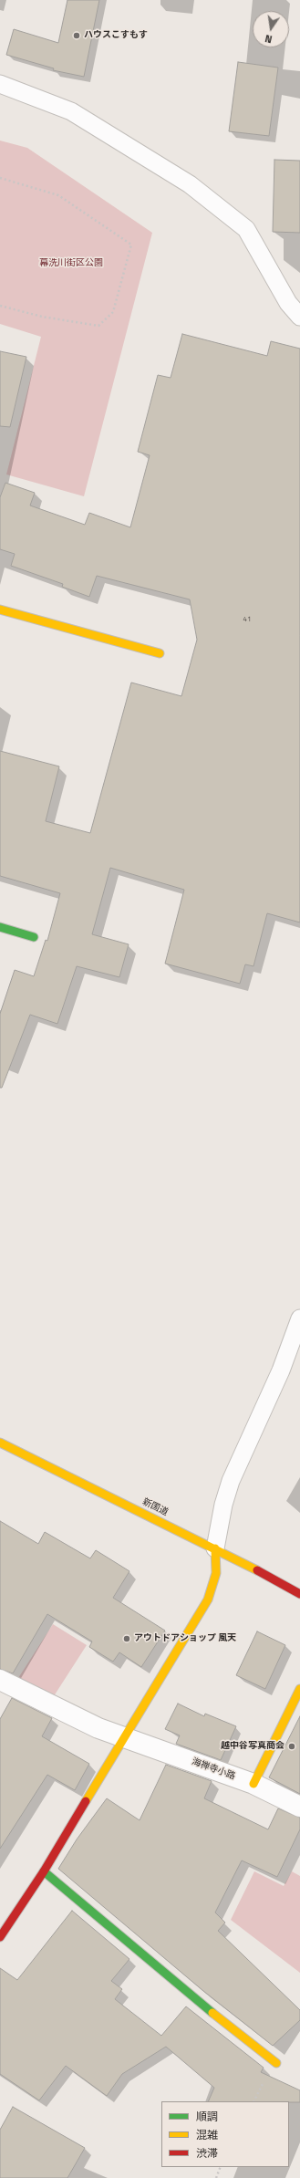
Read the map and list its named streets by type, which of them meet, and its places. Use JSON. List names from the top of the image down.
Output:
{
  "streets": {
    "street": ["新国道", "海禅寺小路"]
  },
  "parks": ["幕洗川街区公園"],
  "places": ["ハウスこすもす", "アウトドアショップ 風天", "越中谷写真商会"],
  "house_numbers": ["41"],
  "legend": ["順調", "混雑", "渋滞"],
  "north": "bottom"
}
